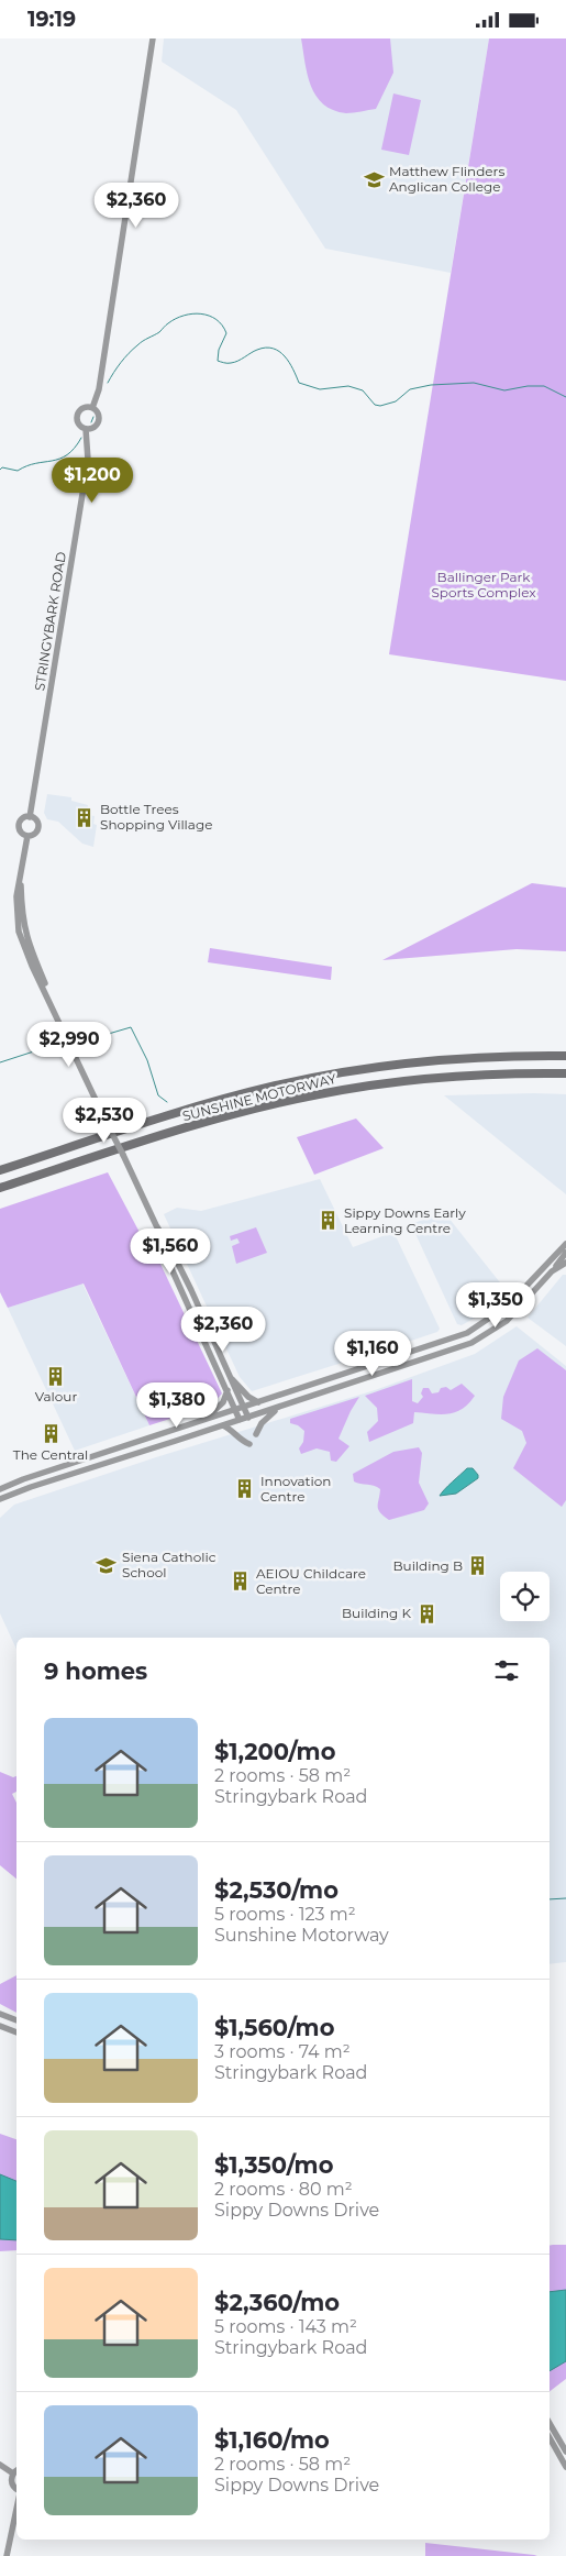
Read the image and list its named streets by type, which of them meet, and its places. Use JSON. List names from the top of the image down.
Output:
{
  "streets": {
    "highway": ["SUNSHINE MOTORWAY"],
    "street": ["STRINGYBARK ROAD"]
  },
  "parks": ["Ballinger Park Sports Complex"],
  "places": {
    "school or university": ["Matthew Flinders Anglican College", "Siena Catholic School"],
    "building": [
      "Bottle Trees Shopping Village",
      "Sippy Downs Early Learning Centre",
      "Valour",
      "The Central",
      "Innovation Centre",
      "Building B",
      "AEIOU Childcare Centre",
      "Building K"
    ]
  },
  "page": {
    "status": "19:19",
    "price": [
      "$2,360",
      "$1,200",
      "$2,990",
      "$2,530",
      "$1,560",
      "$1,350",
      "$2,360",
      "$1,160",
      "$1,380"
    ],
    "heading": "9 homes",
    "list": [
      {
        "name": "$1,200/mo",
        "note": "2 rooms · 58 m² · Stringybark Road"
      },
      {
        "name": "$2,530/mo",
        "note": "5 rooms · 123 m² · Sunshine Motorway"
      },
      {
        "name": "$1,560/mo",
        "note": "3 rooms · 74 m² · Stringybark Road"
      },
      {
        "name": "$1,350/mo",
        "note": "2 rooms · 80 m² · Sippy Downs Drive"
      },
      {
        "name": "$2,360/mo",
        "note": "5 rooms · 143 m² · Stringybark Road"
      },
      {
        "name": "$1,160/mo",
        "note": "2 rooms · 58 m² · Sippy Downs Drive"
      }
    ]
  }
}
